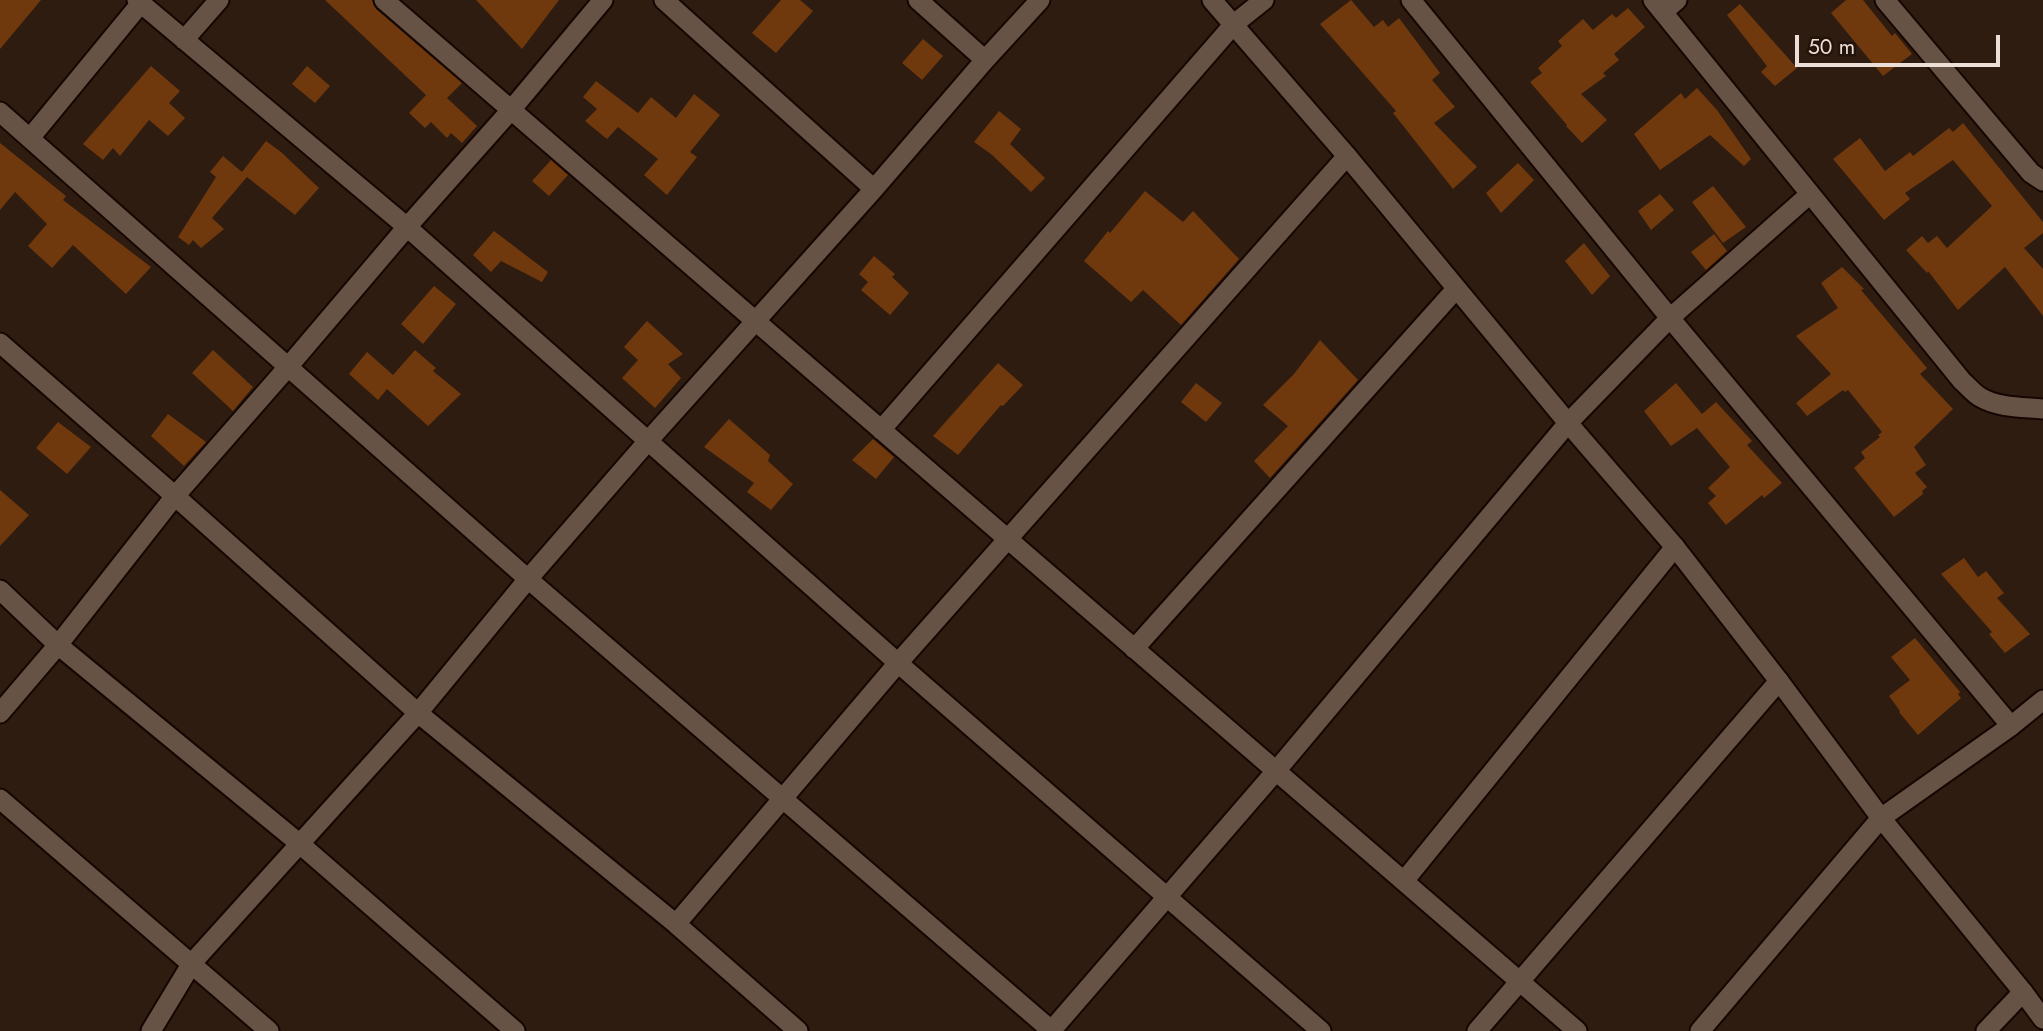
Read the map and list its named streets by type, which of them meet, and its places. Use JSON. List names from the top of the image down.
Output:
{
  "scale_bar": "50 m"
}
